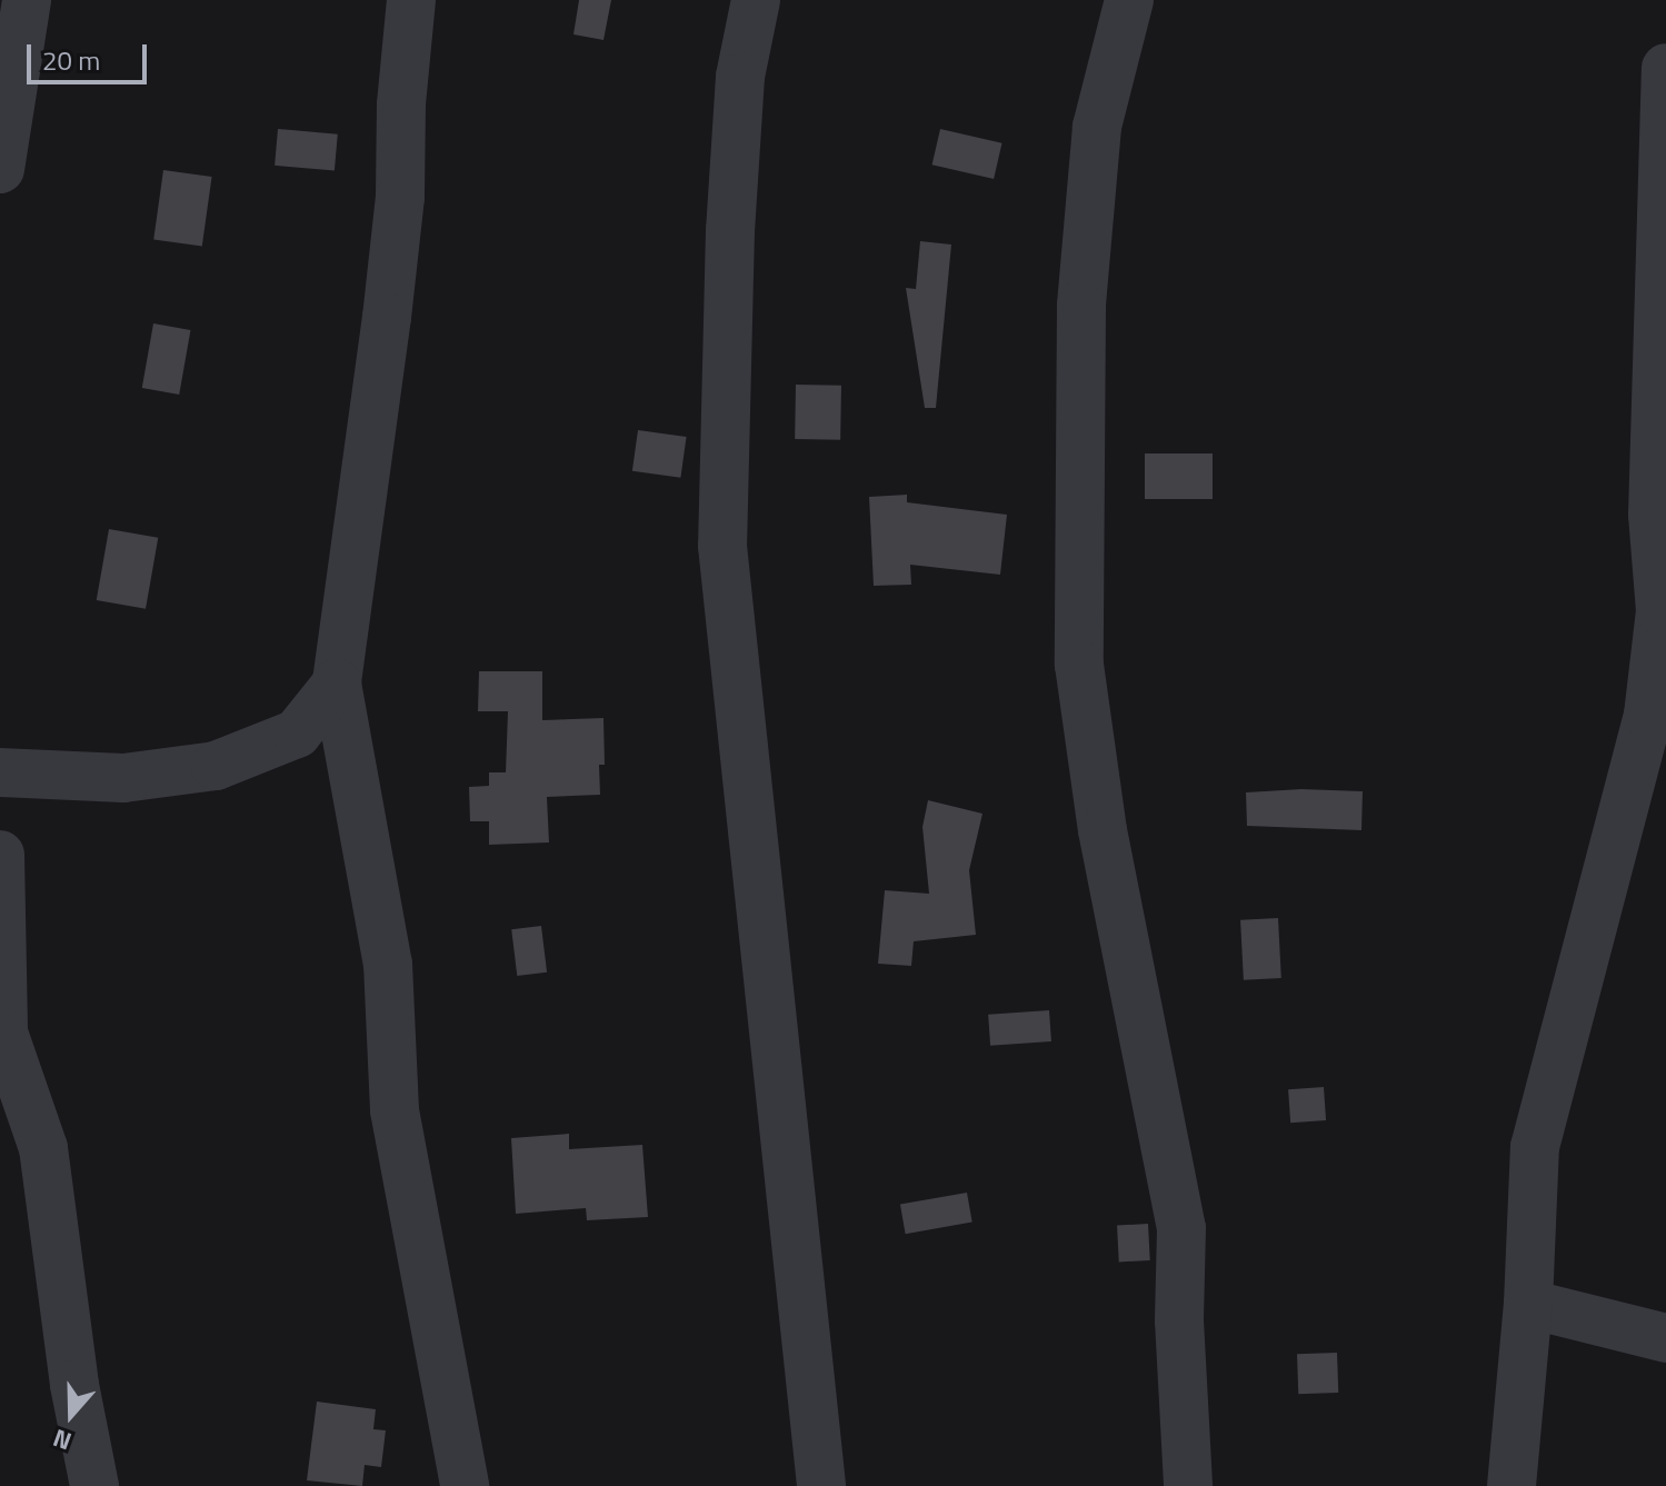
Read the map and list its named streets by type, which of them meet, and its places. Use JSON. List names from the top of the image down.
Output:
{
  "scale_bar": "20 m",
  "north": "bottom"
}
